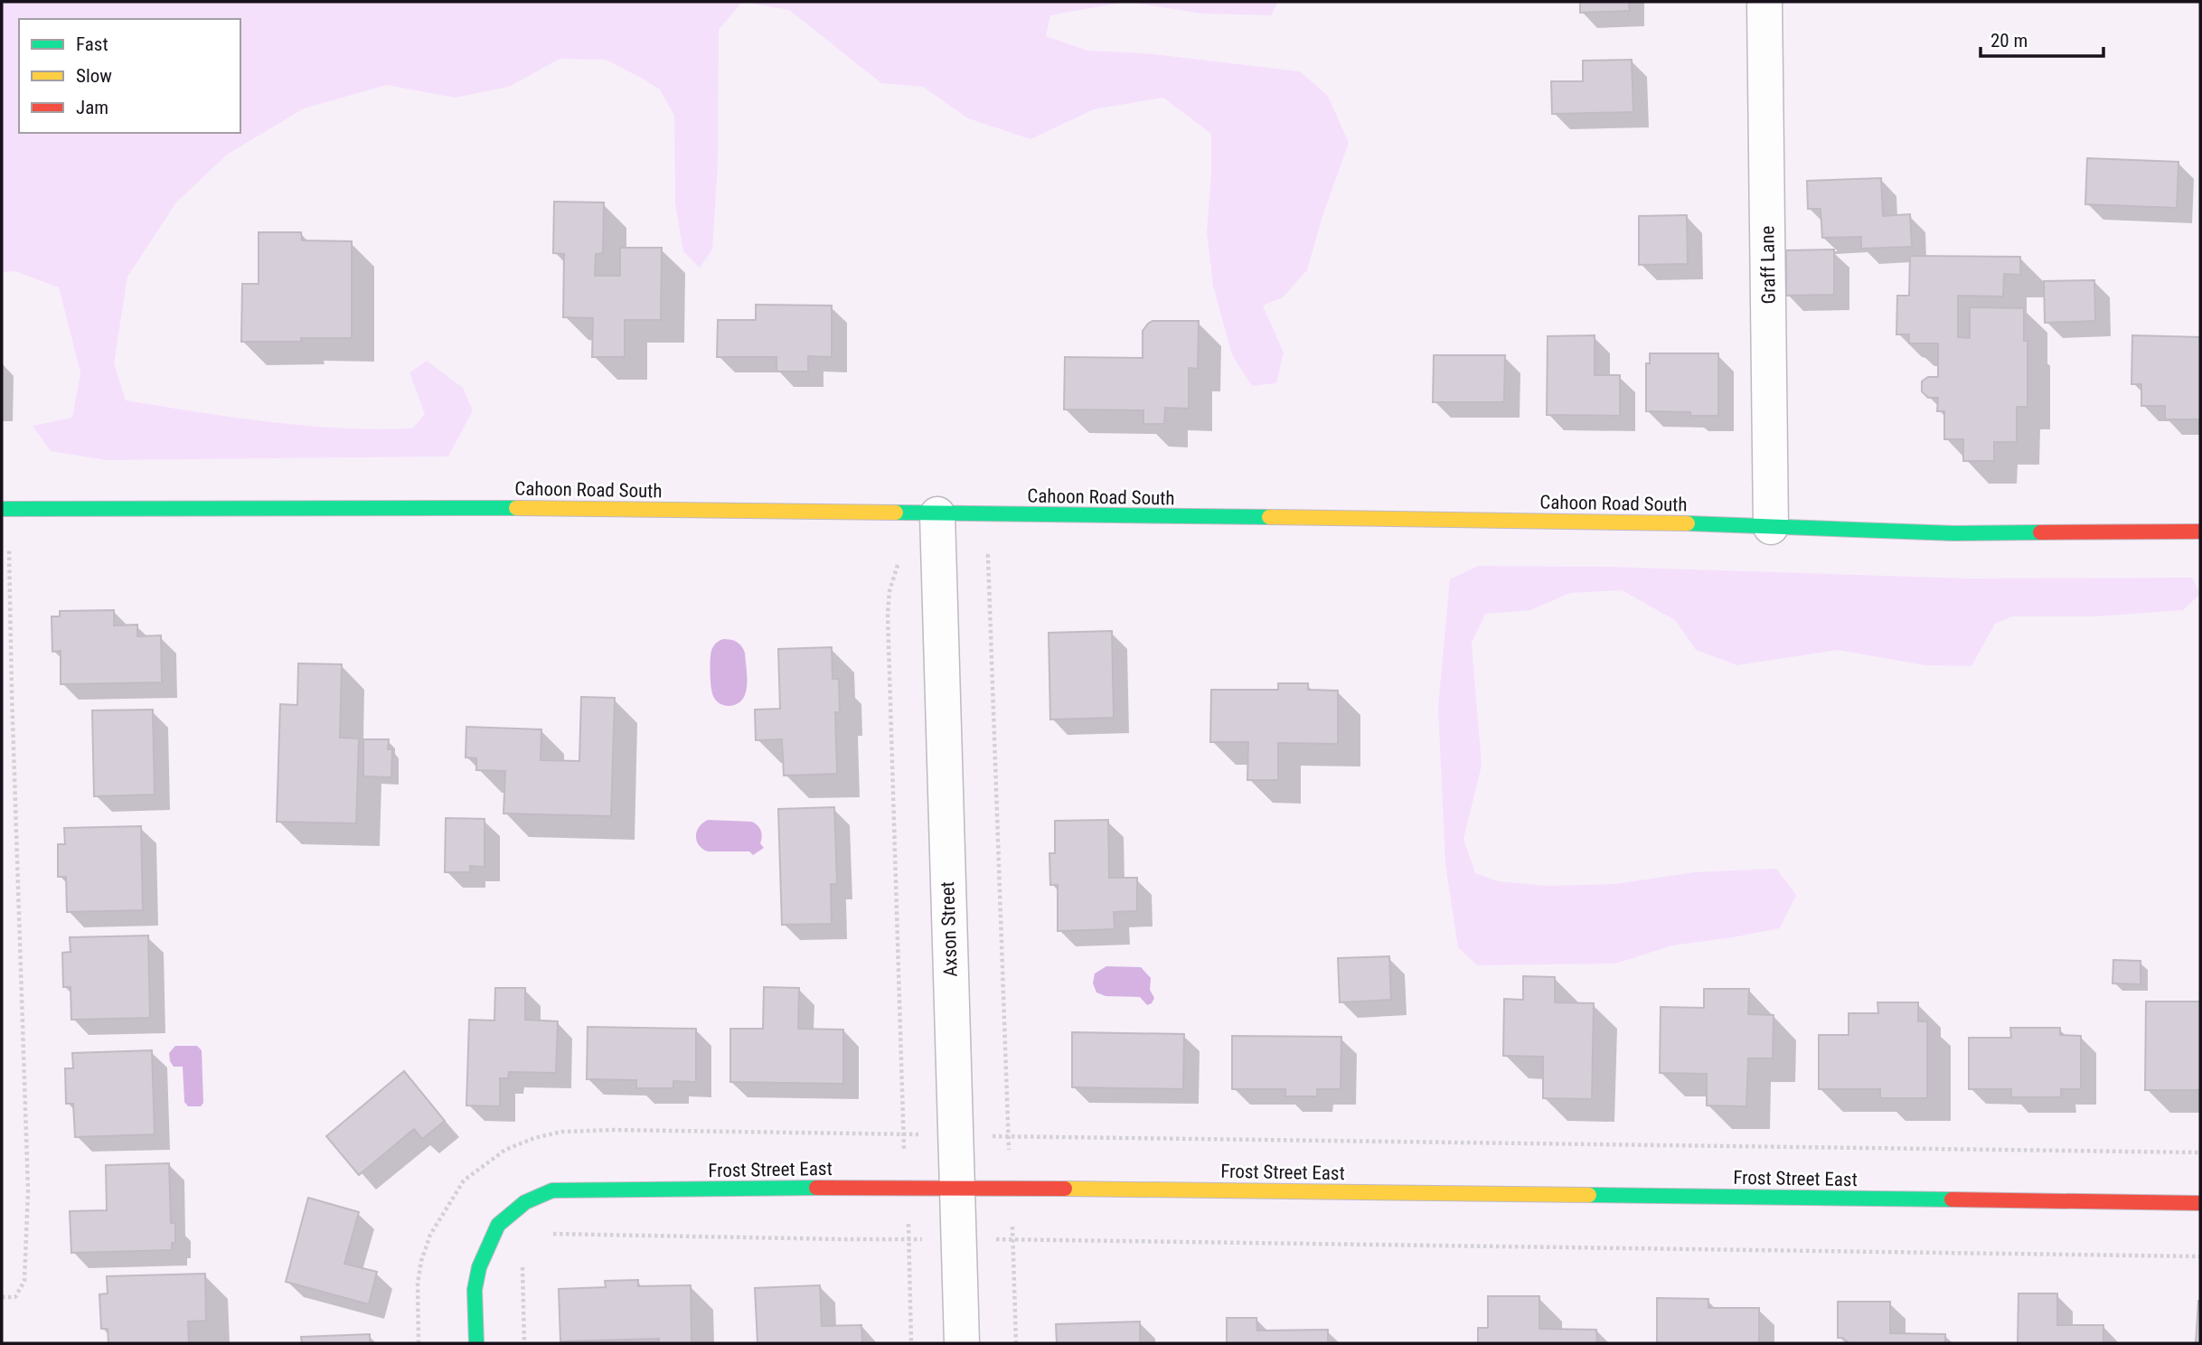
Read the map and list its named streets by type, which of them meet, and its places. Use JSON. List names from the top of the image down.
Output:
{
  "streets": {
    "main road": ["Cahoon Road South", "Frost Street East"],
    "street": ["Graff Lane", "Axson Street"]
  },
  "crossings": [
    ["Graff Lane", "Cahoon Road South"],
    ["Cahoon Road South", "Axson Street"],
    ["Axson Street", "Frost Street East"]
  ],
  "legend": ["Fast", "Slow", "Jam"],
  "scale_bar": "20 m"
}
